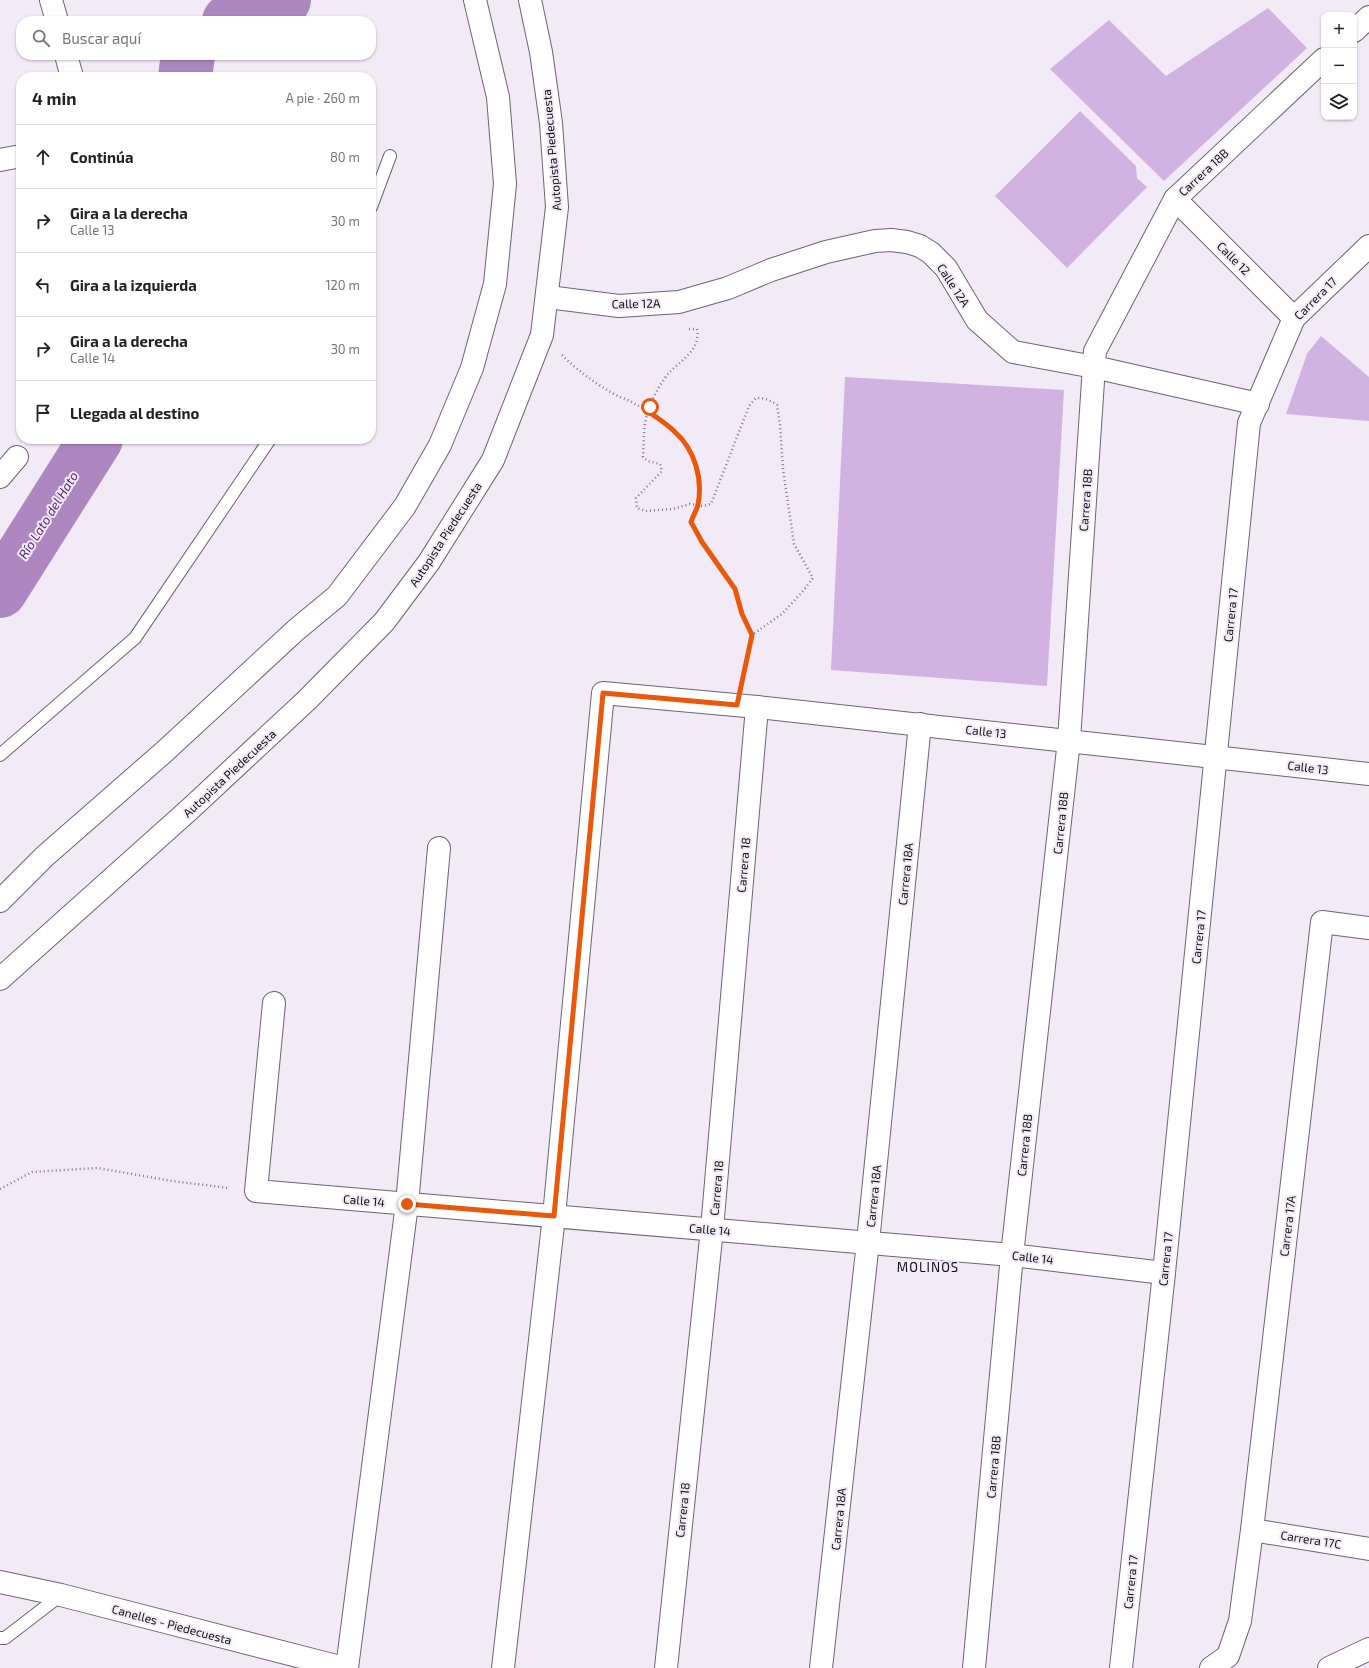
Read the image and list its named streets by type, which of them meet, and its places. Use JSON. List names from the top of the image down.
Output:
{
  "streets": {
    "main road": [
      "Autopista Piedecuesta",
      "Carrera 18B",
      "Calle 12",
      "Calle 12A",
      "Carrera 17",
      "Calle 13",
      "Carrera 18",
      "Carrera 18A",
      "Calle 14",
      "Carrera 17A",
      "Carrera 17C",
      "Canelles - Piedecuesta"
    ]
  },
  "crossings": [
    ["Autopista Piedecuesta", "Calle 12A"],
    ["Carrera 18B", "Calle 12"],
    ["Carrera 18B", "Calle 12A"],
    ["Carrera 18B", "Calle 13"],
    ["Carrera 18B", "Calle 14"],
    ["Calle 12", "Carrera 17"],
    ["Calle 12A", "Carrera 17"],
    ["Carrera 17", "Calle 13"],
    ["Carrera 17", "Calle 14"],
    ["Calle 13", "Carrera 18"],
    ["Calle 13", "Carrera 18A"],
    ["Calle 13", "Calle 14"],
    ["Carrera 18", "Calle 14"],
    ["Carrera 18A", "Calle 14"],
    ["Carrera 17A", "Carrera 17C"]
  ],
  "districts": ["MOLINOS"],
  "water": ["Río Lato del Hato"],
  "page": {
    "map_buttons": ["+", "−"],
    "search": "Buscar aquí",
    "heading": ["4 min", "A pie · 260 m"],
    "list": [
      ["Continúa", "80 m"],
      ["Gira a la derecha", "Calle 13", "30 m"],
      ["Gira a la izquierda", "120 m"],
      ["Gira a la derecha", "Calle 14", "30 m"],
      "Llegada al destino"
    ]
  }
}
